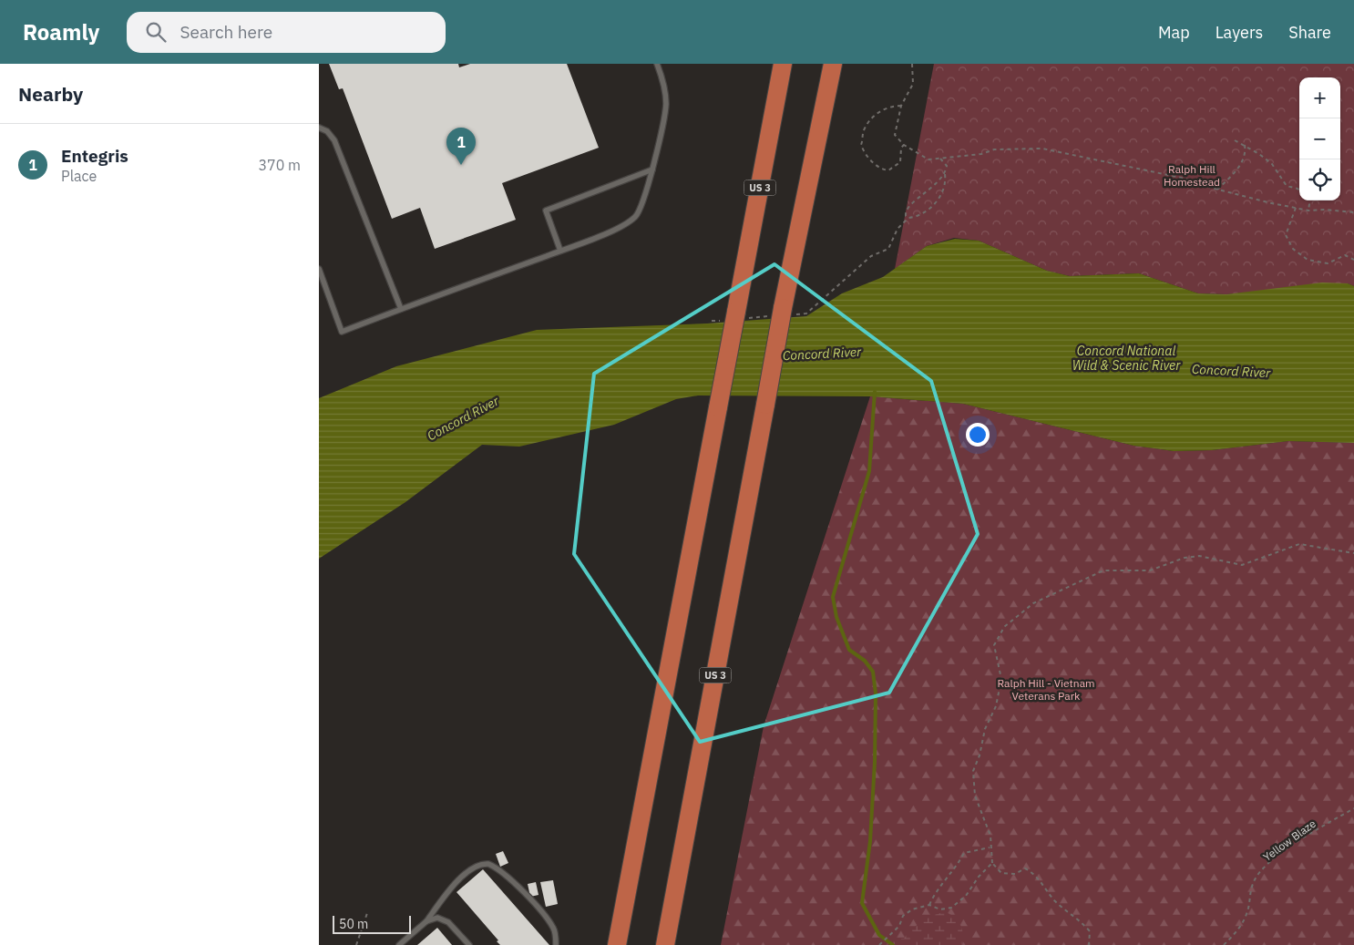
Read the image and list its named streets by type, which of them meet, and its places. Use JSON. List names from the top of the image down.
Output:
{
  "streets": {
    "highway": ["US 3"],
    "path": ["Yellow Blaze"]
  },
  "water": ["Concord National Wild & Scenic River", "Concord River"],
  "parks": ["Ralph Hill Homestead", "Ralph Hill - Vietnam Veterans Park"],
  "scale_bar": "50 m",
  "page": {
    "header": "Roamly",
    "search": "Search here",
    "nav": ["Map", "Layers", "Share"],
    "heading": "Nearby",
    "map_buttons": ["+", "−"],
    "list": [
      {
        "mark": "1",
        "name": "Entegris",
        "note": "Place",
        "value": "370 m"
      }
    ],
    "pins": "1",
    "scale": "50 m"
  }
}
